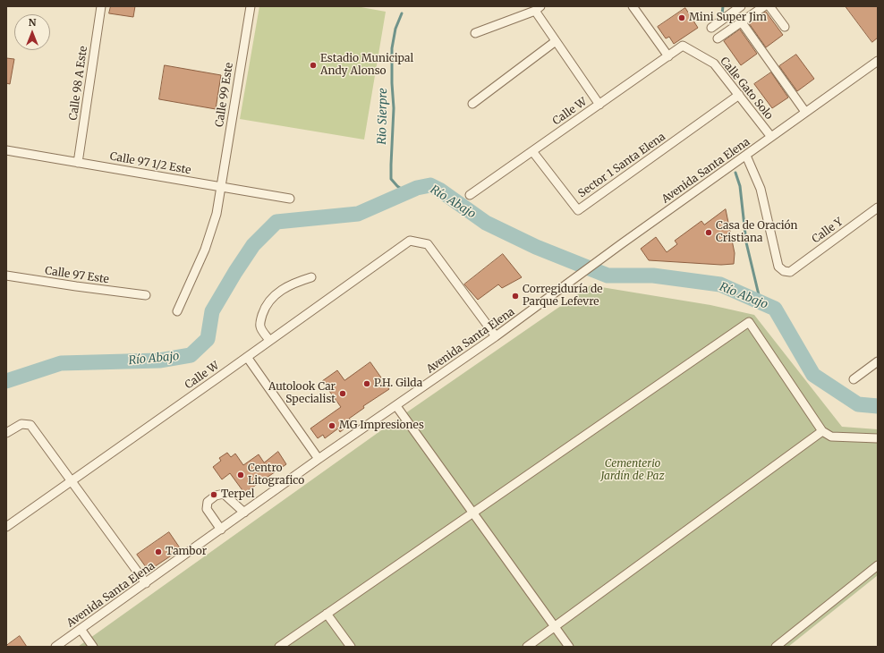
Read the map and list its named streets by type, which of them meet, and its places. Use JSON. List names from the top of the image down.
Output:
{
  "streets": {
    "street": [
      "Calle 98 A Este",
      "Calle Gato Solo",
      "Calle 99 Este",
      "Calle W",
      "Calle 97 1/2 Este",
      "Sector 1 Santa Elena",
      "Avenida Santa Elena",
      "Calle Y",
      "Calle 97 Este"
    ]
  },
  "crossings": [
    ["Calle 98 A Este", "Calle 97 1/2 Este"],
    ["Calle Gato Solo", "Calle W"],
    ["Calle Gato Solo", "Sector 1 Santa Elena"],
    ["Calle Gato Solo", "Avenida Santa Elena"],
    ["Calle 99 Este", "Calle 97 1/2 Este"],
    ["Calle W", "Sector 1 Santa Elena"],
    ["Calle W", "Avenida Santa Elena"],
    ["Avenida Santa Elena", "Calle Y"]
  ],
  "water": ["Rio Sierpre", "Río Abajo"],
  "parks": ["Cementerio Jardín de Paz"],
  "places": [
    "Mini Super Jim",
    "Estadio Municipal Andy Alonso",
    "Casa de Oración Cristiana",
    "Corregiduría de Parque Lefevre",
    "P.H. Gilda",
    "Autolook Car Specialist",
    "MG Impresiones",
    "Centro Litografico",
    "Terpel",
    "Tambor"
  ],
  "north": "top"
}
